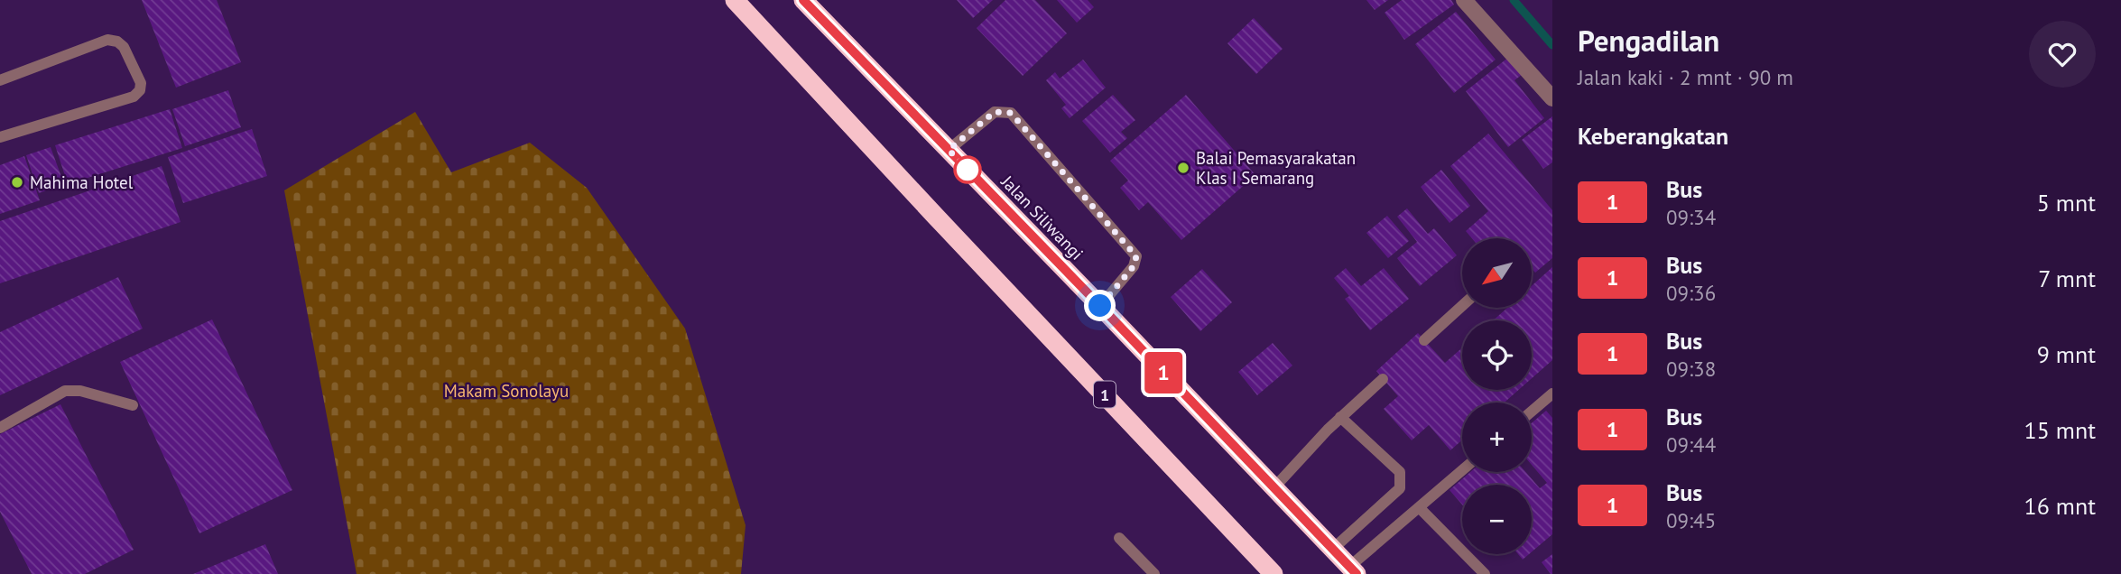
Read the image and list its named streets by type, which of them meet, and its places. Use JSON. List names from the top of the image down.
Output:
{
  "streets": {
    "highway": ["Jalan Siliwangi", "1"]
  },
  "parks": ["Makam Sonolayu"],
  "places": ["Balai Pemasyarakatan Klas I Semarang", "Mahima Hotel"],
  "lines": ["bus line 1"],
  "north": "bottom left",
  "page": {
    "on_map": "1",
    "heading": [
      ["Pengadilan", "Jalan kaki · 2 mnt · 90 m"],
      "Keberangkatan"
    ],
    "list": [
      {
        "mark": "1",
        "name": "Bus",
        "note": "09:34",
        "value": "5 mnt"
      },
      {
        "mark": "1",
        "name": "Bus",
        "note": "09:36",
        "value": "7 mnt"
      },
      {
        "mark": "1",
        "name": "Bus",
        "note": "09:38",
        "value": "9 mnt"
      },
      {
        "mark": "1",
        "name": "Bus",
        "note": "09:44",
        "value": "15 mnt"
      },
      {
        "mark": "1",
        "name": "Bus",
        "note": "09:45",
        "value": "16 mnt"
      }
    ],
    "map_buttons": ["+", "−"]
  }
}
